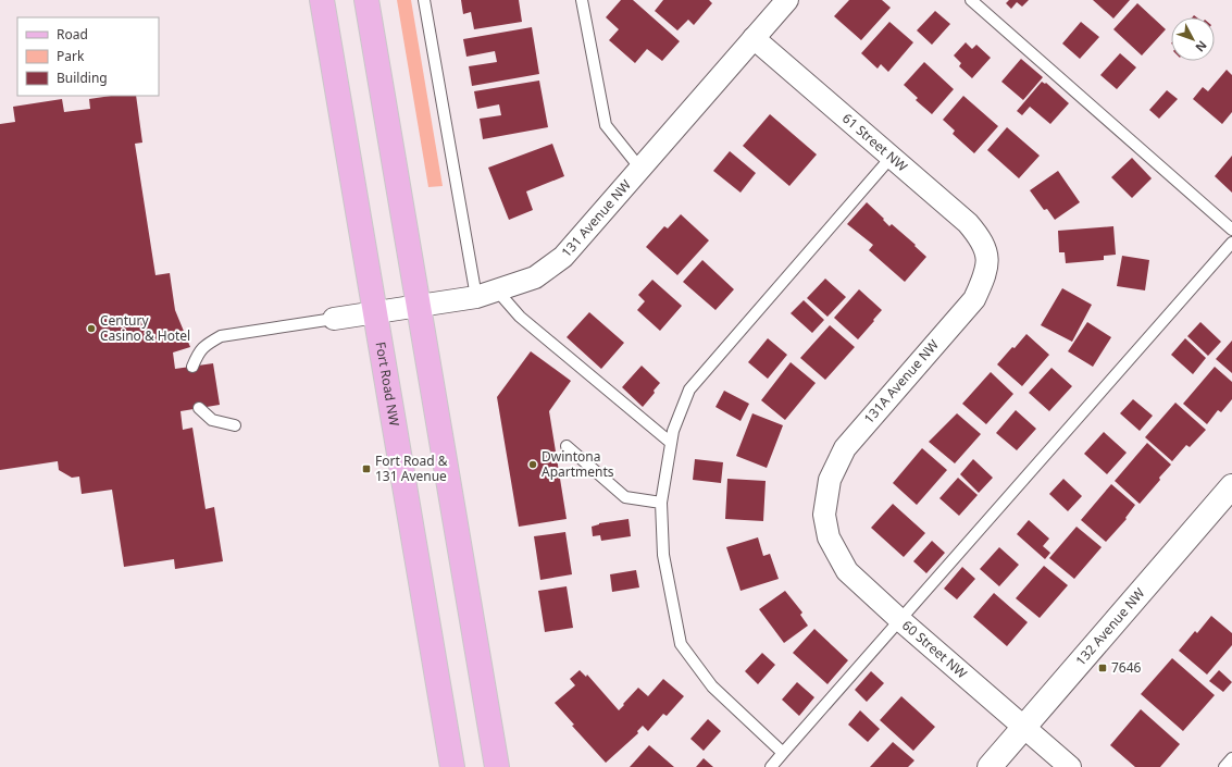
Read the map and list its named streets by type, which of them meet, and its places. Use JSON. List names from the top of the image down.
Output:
{
  "streets": {
    "main road": ["Fort Road NW"],
    "street": [
      "61 Street NW",
      "131 Avenue NW",
      "131A Avenue NW",
      "132 Avenue NW",
      "60 Street NW"
    ]
  },
  "crossings": [
    ["61 Street NW", "131 Avenue NW"],
    ["61 Street NW", "131A Avenue NW"],
    ["131 Avenue NW", "Fort Road NW"],
    ["131A Avenue NW", "60 Street NW"],
    ["132 Avenue NW", "60 Street NW"]
  ],
  "places": {
    "other": ["Century Casino & Hotel", "Dwintona Apartments"],
    "transit": ["Fort Road & 131 Avenue", "7646"]
  },
  "legend": ["Road", "Park", "Building"],
  "north": "bottom right"
}
